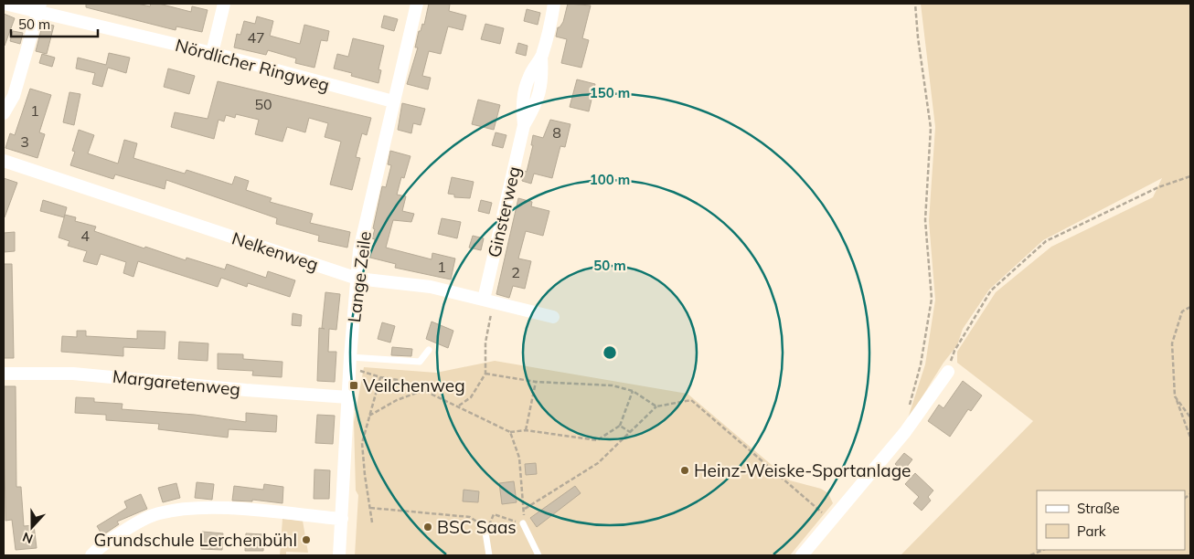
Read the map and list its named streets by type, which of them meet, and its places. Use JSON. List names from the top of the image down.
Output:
{
  "streets": {
    "street": [
      "Nördlicher Ringweg",
      "Ginsterweg",
      "Nelkenweg",
      "Lange Zeile",
      "Margaretenweg"
    ]
  },
  "crossings": [
    ["Nördlicher Ringweg", "Lange Zeile"],
    ["Ginsterweg", "Nelkenweg"],
    ["Nelkenweg", "Lange Zeile"],
    ["Lange Zeile", "Margaretenweg"]
  ],
  "places": {
    "transit": ["Veilchenweg"],
    "other": ["Heinz-Weiske-Sportanlage", "BSC Saas", "Grundschule Lerchenbühl"]
  },
  "house_numbers": [
    "47",
    "50",
    "1",
    "8",
    "3",
    "4",
    "1",
    "2"
  ],
  "legend": ["Straße", "Park"],
  "scale_bar": "50 m",
  "north": "bottom",
  "rings": ["150 m", "100 m", "50 m"]
}
